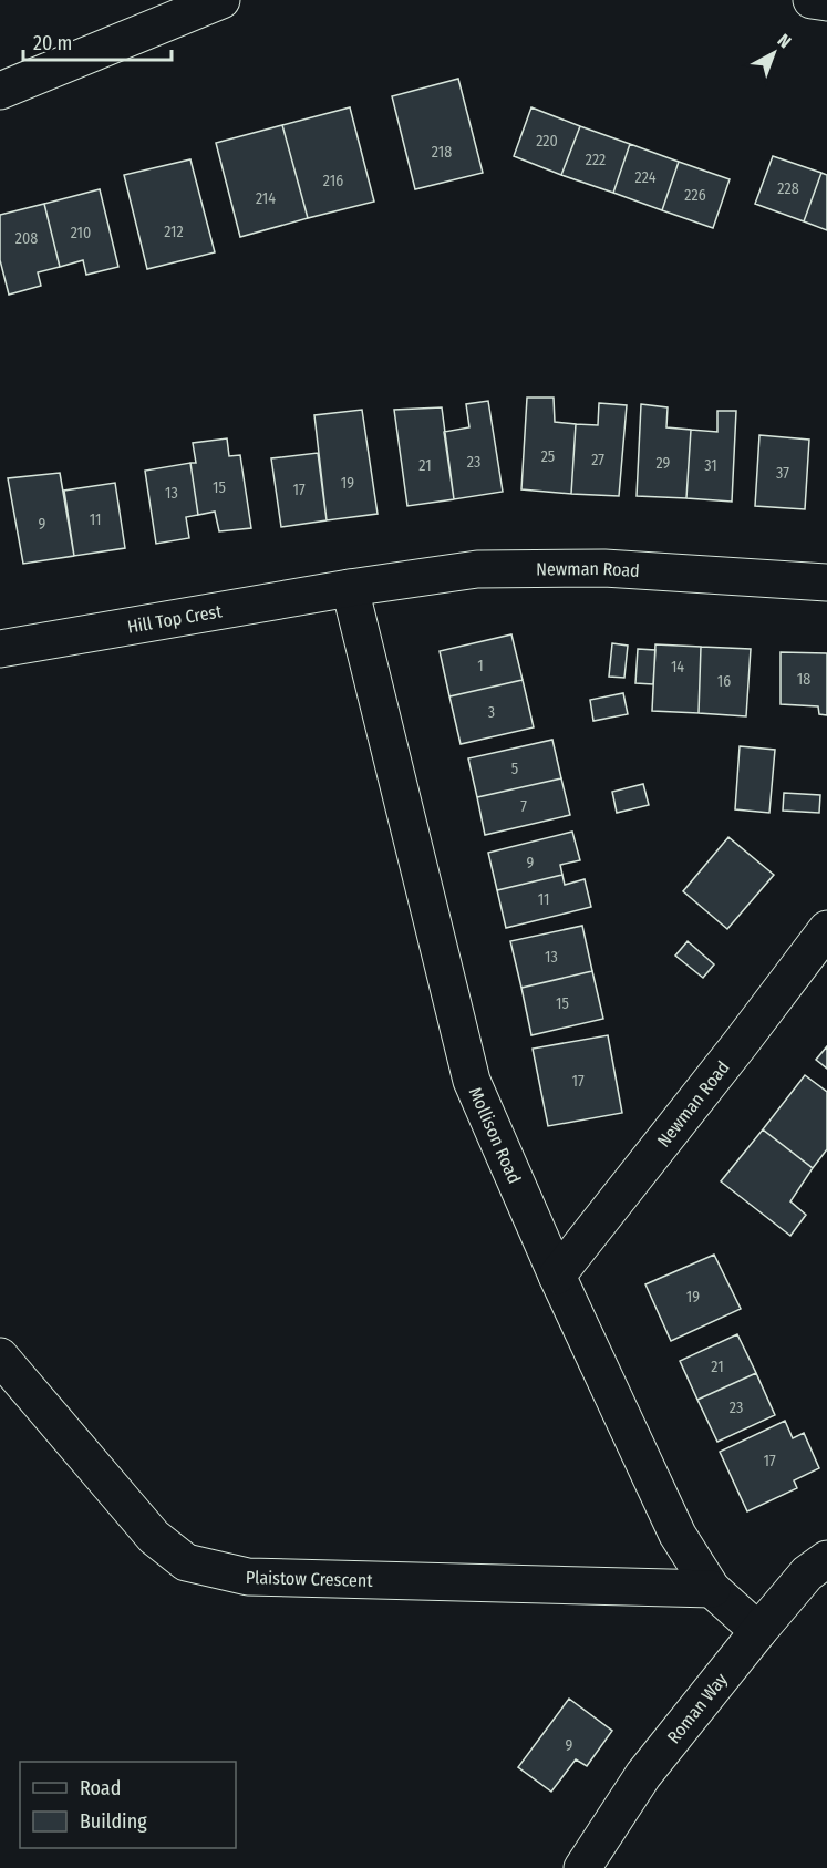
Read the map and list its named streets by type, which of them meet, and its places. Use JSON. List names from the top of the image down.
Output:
{
  "streets": {
    "street": [
      "Newman Road",
      "Hill Top Crest",
      "Mollison Road",
      "Plaistow Crescent",
      "Roman Way"
    ]
  },
  "crossings": [
    ["Newman Road", "Hill Top Crest"],
    ["Newman Road", "Mollison Road"],
    ["Hill Top Crest", "Mollison Road"],
    ["Mollison Road", "Plaistow Crescent"],
    ["Mollison Road", "Roman Way"]
  ],
  "house_numbers": [
    "220",
    "218",
    "222",
    "224",
    "216",
    "228",
    "226",
    "214",
    "212",
    "210",
    "208",
    "25",
    "27",
    "23",
    "29",
    "21",
    "31",
    "37",
    "19",
    "15",
    "17",
    "13",
    "11",
    "9",
    "1",
    "14",
    "18",
    "16",
    "3",
    "5",
    "7",
    "9",
    "11",
    "13",
    "15",
    "17",
    "19",
    "21",
    "23",
    "17",
    "9"
  ],
  "legend": ["Road", "Building"],
  "scale_bar": "20 m",
  "north": "top right"
}
